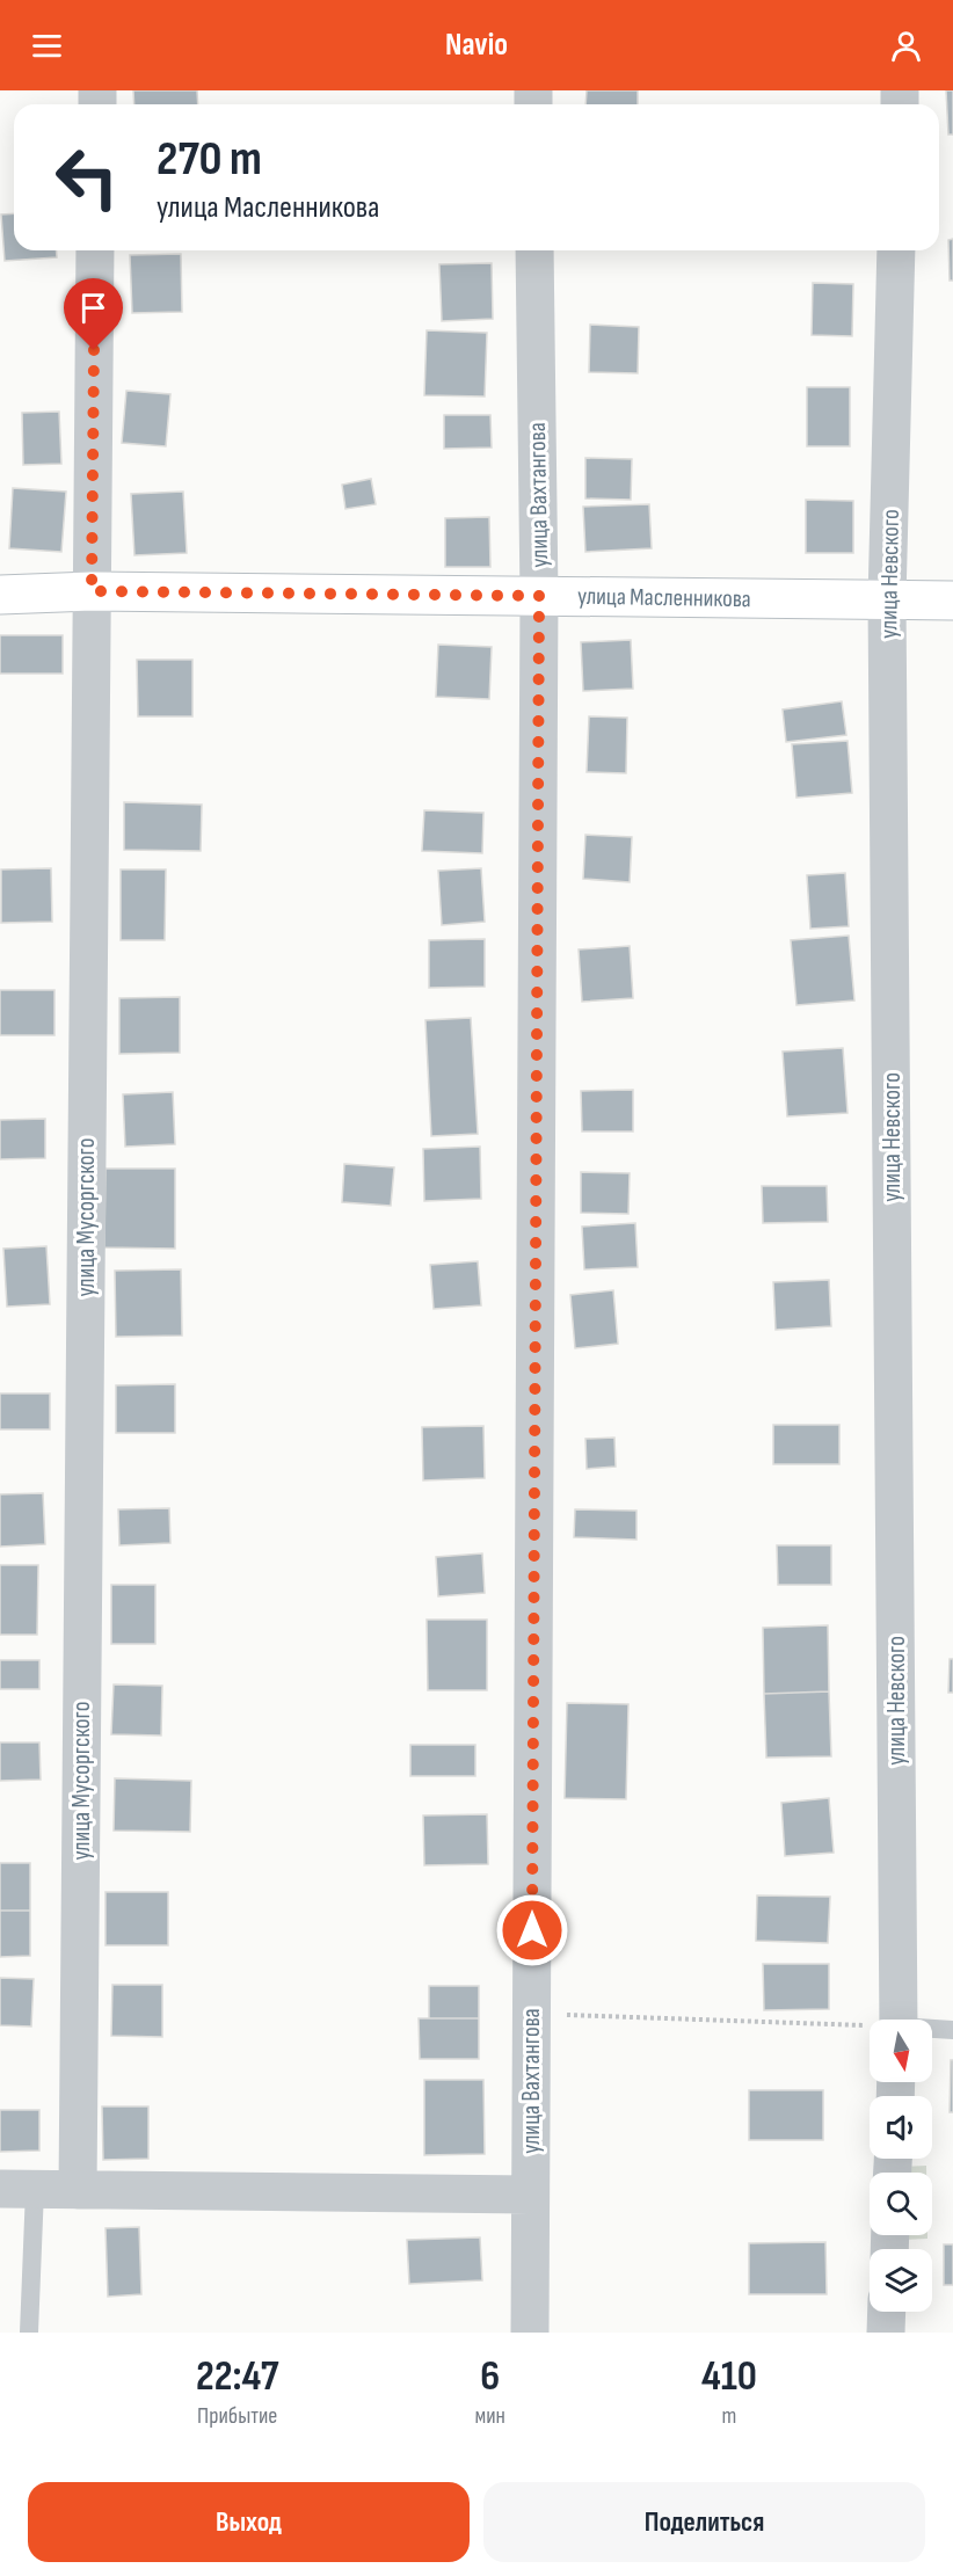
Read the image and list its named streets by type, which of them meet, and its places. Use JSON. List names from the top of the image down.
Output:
{
  "streets": {
    "street": [
      "улица Вахтангова",
      "улица Невского",
      "улица Масленникова",
      "улица Мусоргского"
    ]
  },
  "crossings": [
    ["улица Вахтангова", "улица Масленникова"],
    ["улица Невского", "улица Масленникова"],
    ["улица Масленникова", "улица Мусоргского"]
  ],
  "north": "bottom",
  "page": {
    "header": "Navio",
    "turn": ["270 m", "улица Масленникова"],
    "eta": [
      "22:47",
      "Прибытие",
      "6",
      "мин",
      "410",
      "m"
    ],
    "buttons": ["Выход", "Поделиться"]
  }
}
